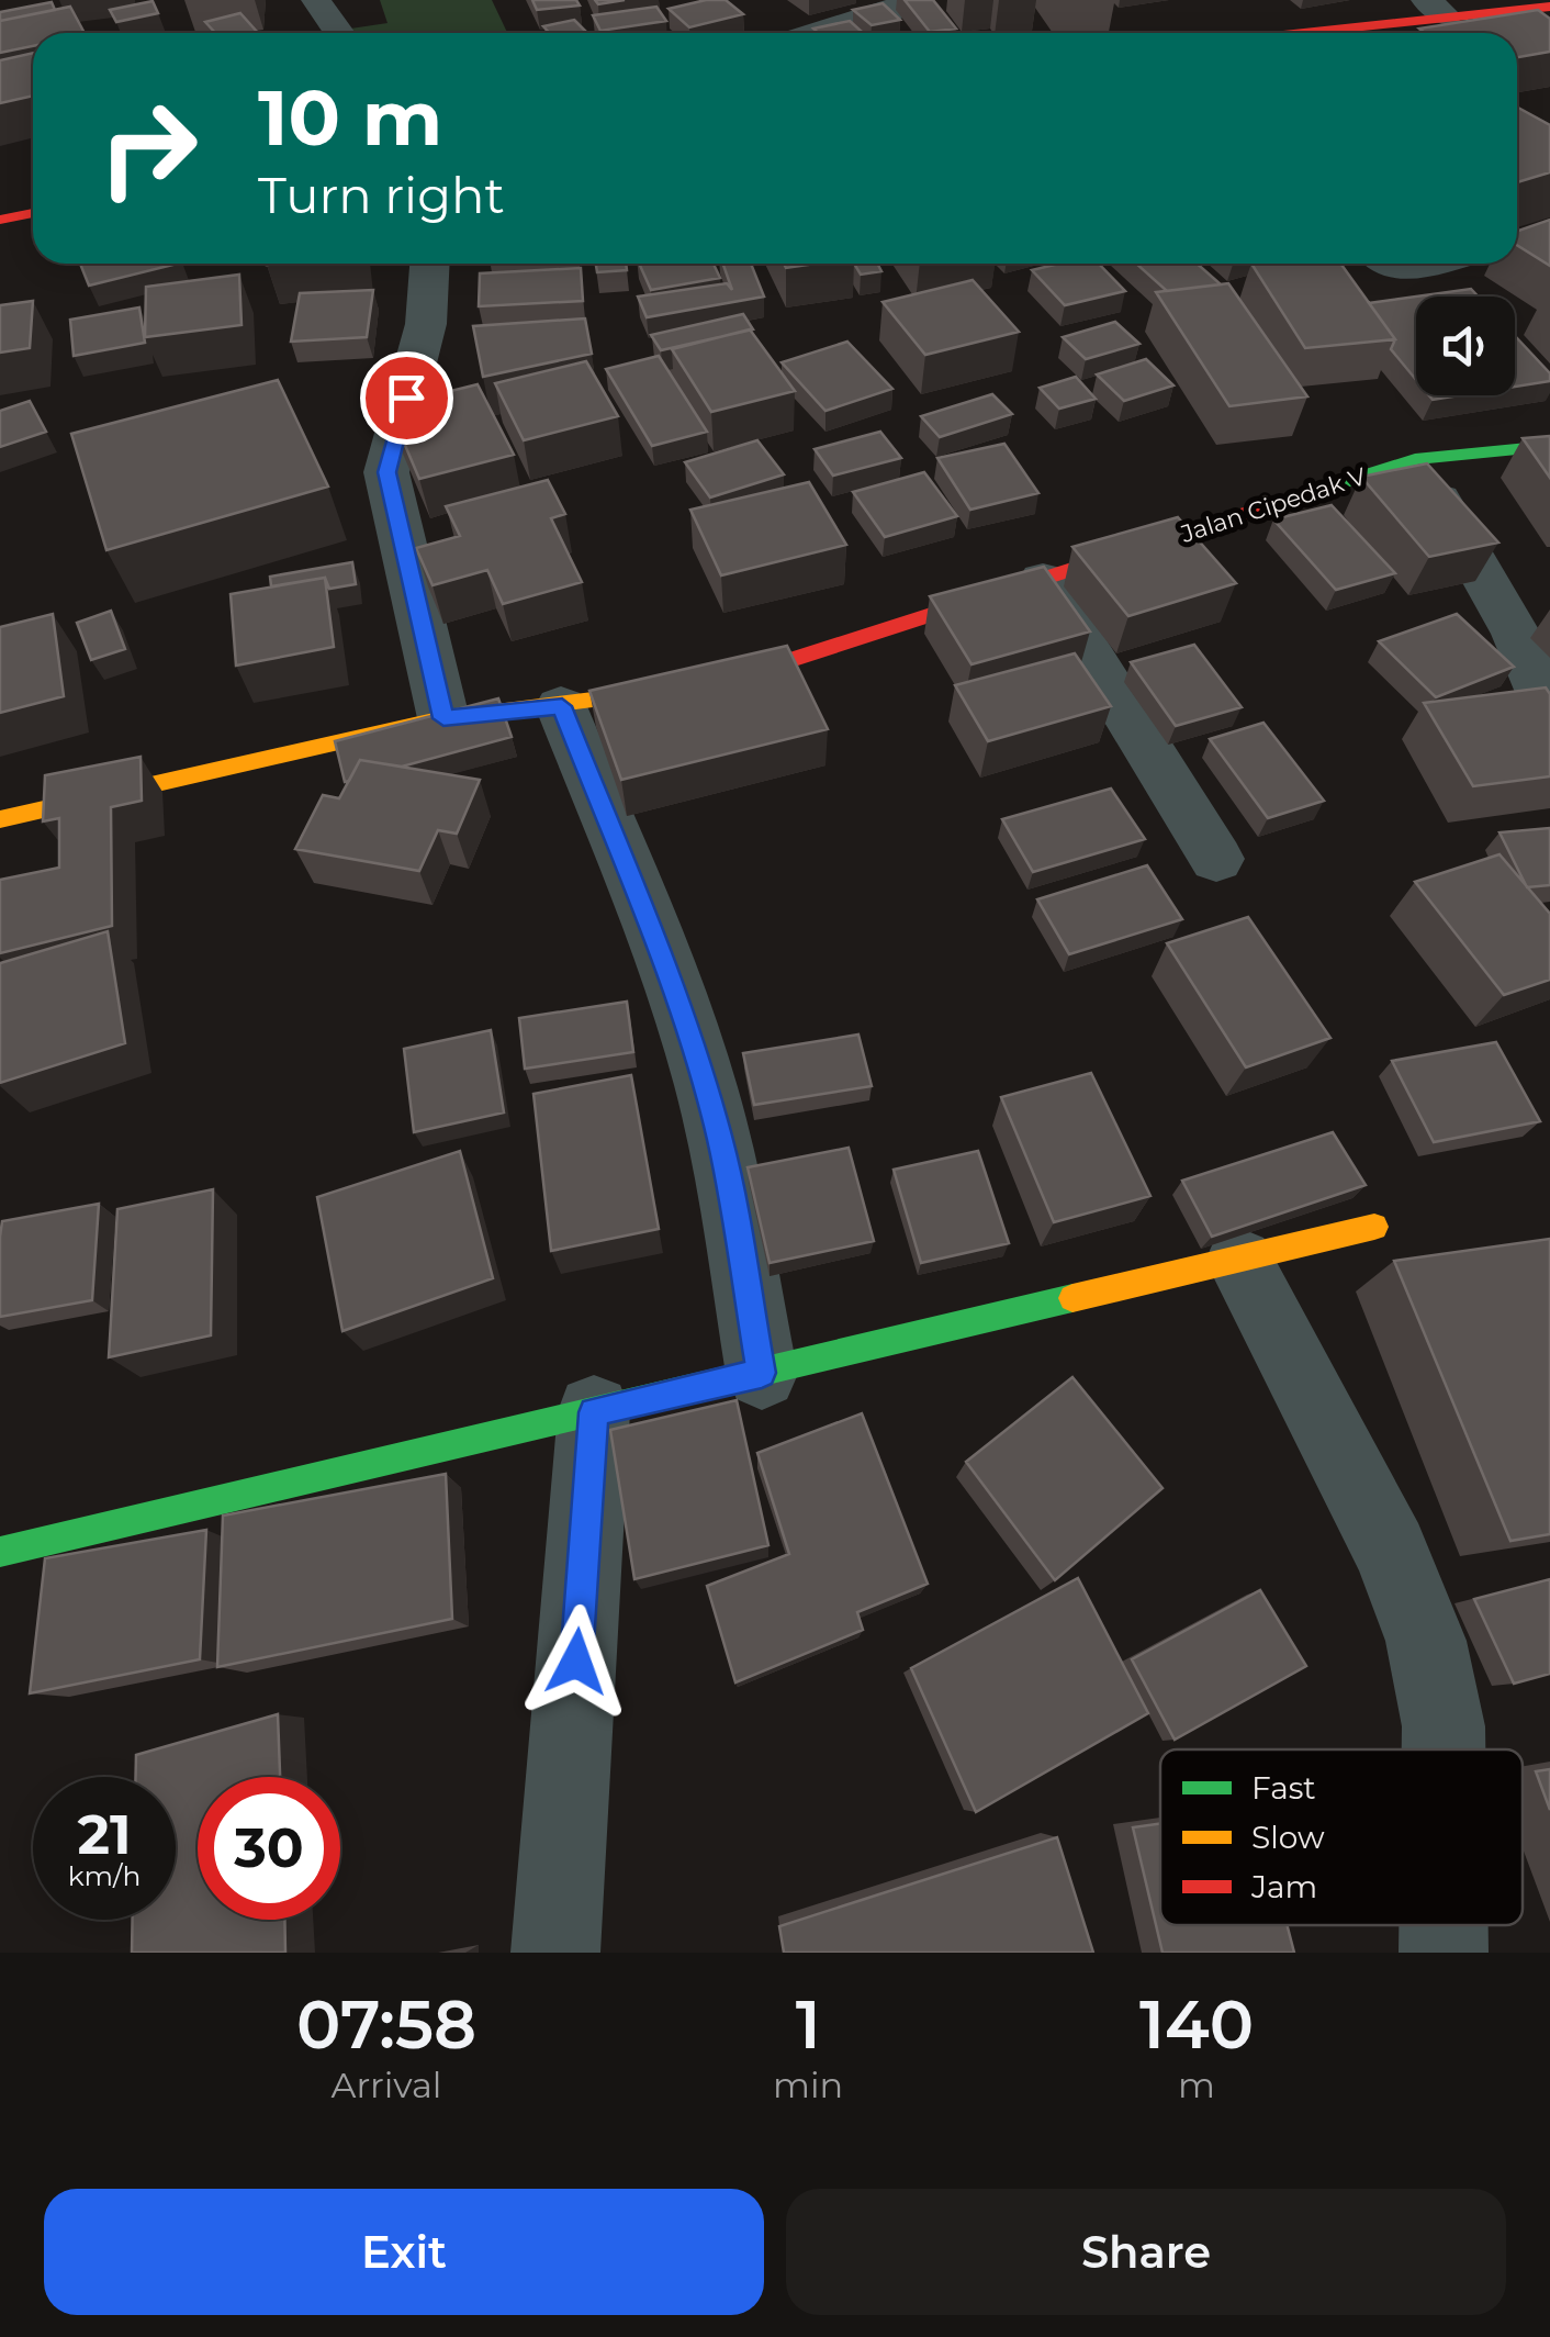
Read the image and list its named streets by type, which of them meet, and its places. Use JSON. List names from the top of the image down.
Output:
{
  "streets": {
    "street": ["Jalan Cipedak V"]
  },
  "legend": ["Fast", "Slow", "Jam"],
  "page": {
    "turn": ["10 m", "Turn right"],
    "speed": "21 km/h",
    "limit": "30",
    "eta": [
      "07:58",
      "Arrival",
      "1",
      "min",
      "140",
      "m"
    ],
    "buttons": ["Exit", "Share"]
  }
}
